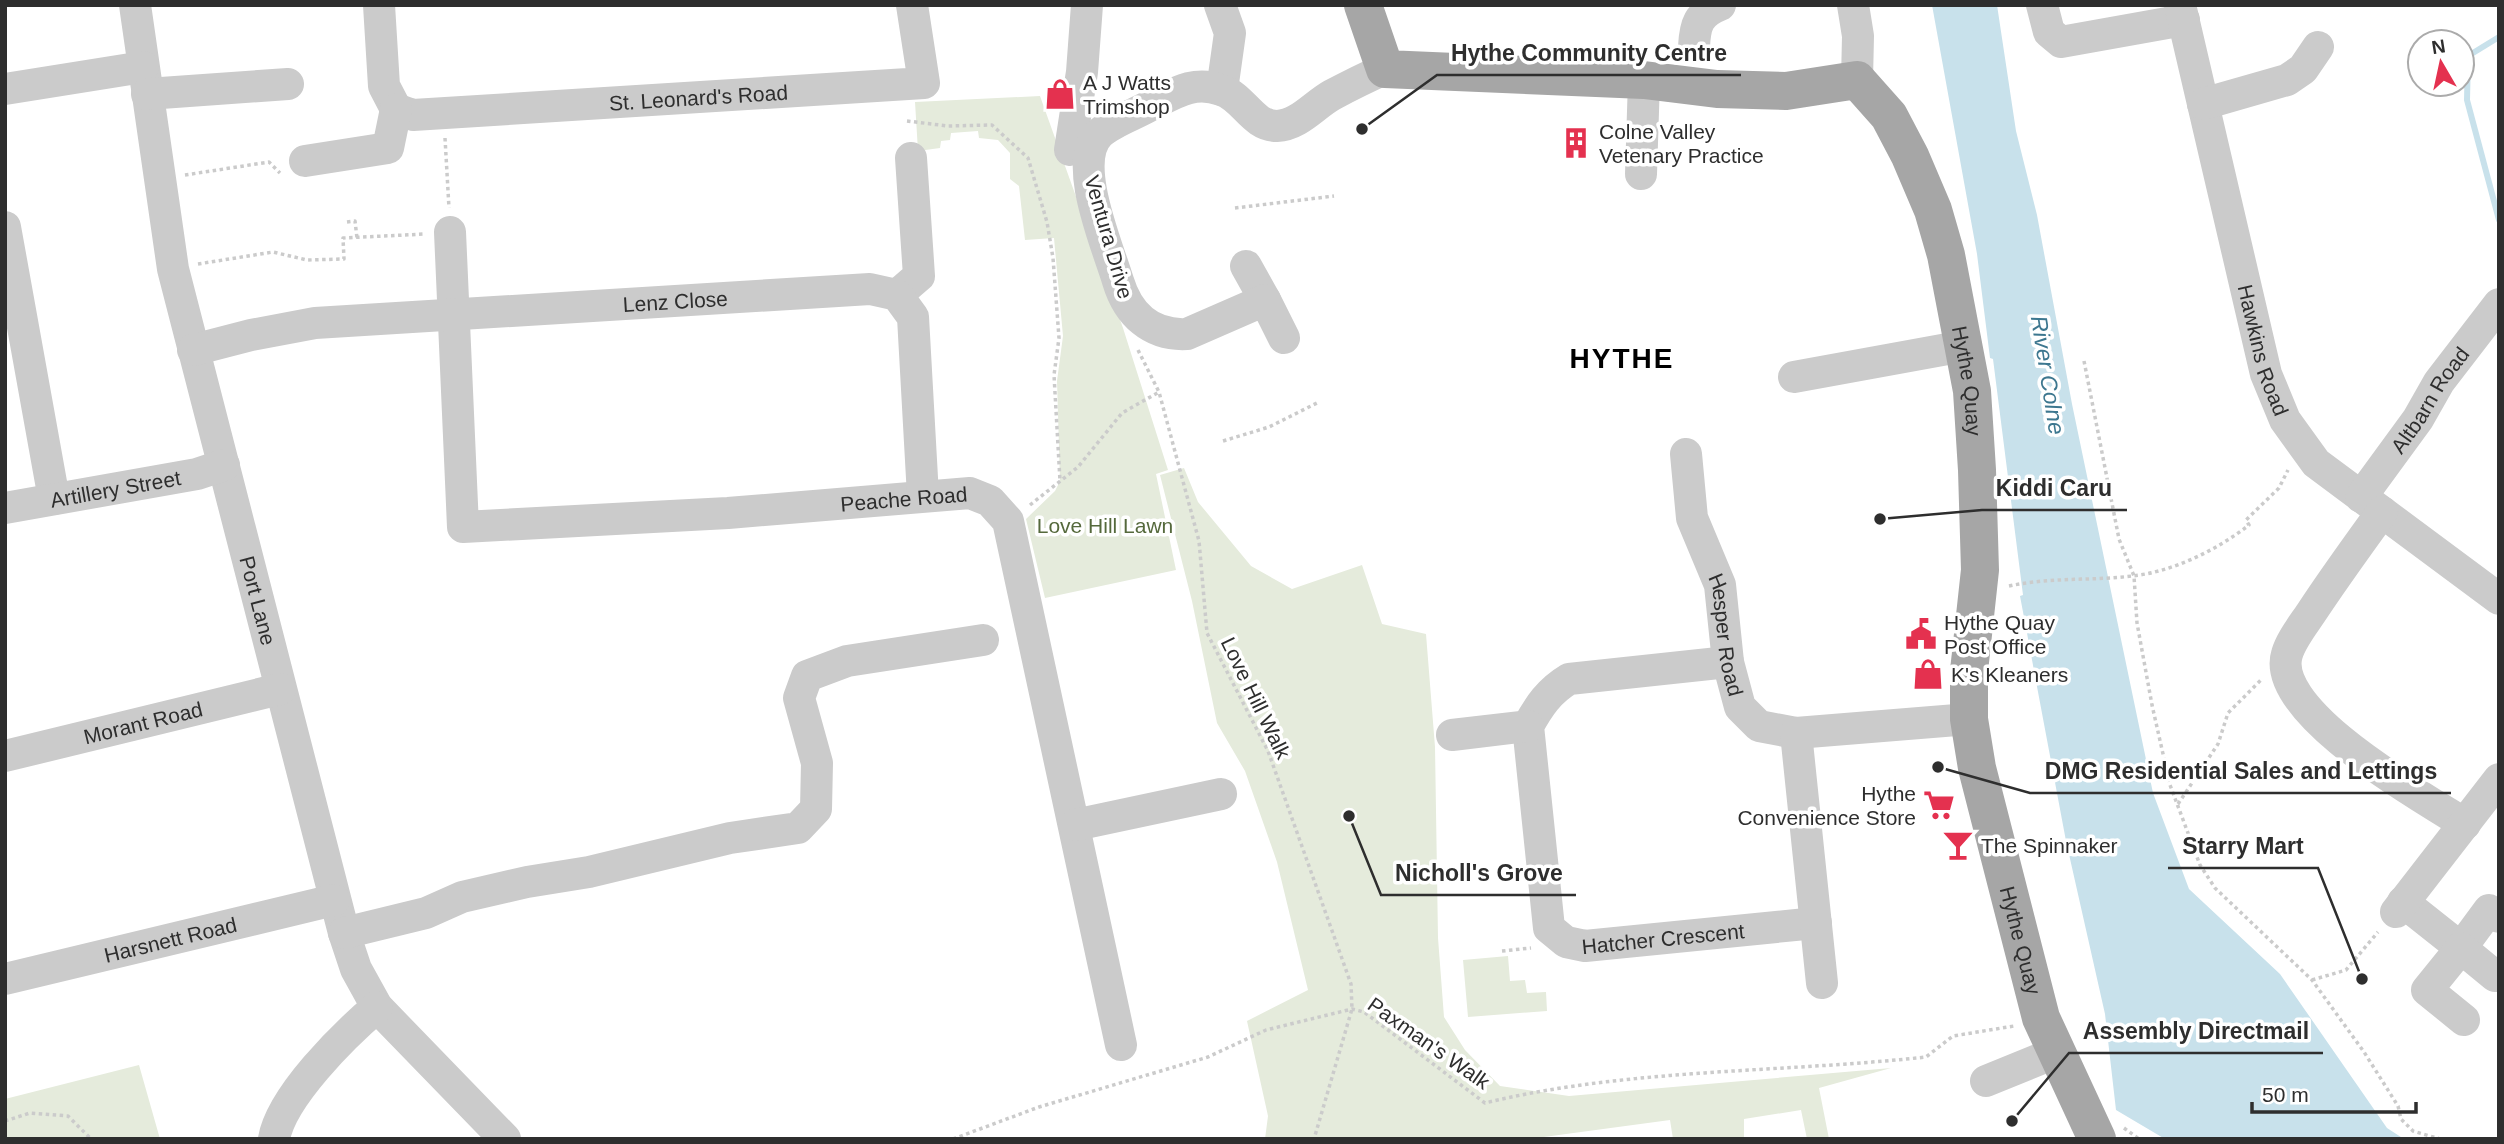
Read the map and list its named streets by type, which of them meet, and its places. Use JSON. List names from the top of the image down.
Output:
{
  "streets": {
    "main road": ["Hythe Quay"],
    "street": [
      "St. Leonard's Road",
      "Ventura Drive",
      "Lenz Close",
      "Hawkins Road",
      "Altbarn Road",
      "Artillery Street",
      "Peache Road",
      "Port Lane",
      "Hesper Road",
      "Morant Road",
      "Hatcher Crescent",
      "Harsnett Road"
    ],
    "path": ["Love Hill Walk", "Paxman's Walk"]
  },
  "crossings": [
    ["Lenz Close", "Peache Road"],
    ["Lenz Close", "Port Lane"],
    ["Hawkins Road", "Altbarn Road"],
    ["Hythe Quay", "Hesper Road"],
    ["Artillery Street", "Port Lane"],
    ["Port Lane", "Morant Road"],
    ["Port Lane", "Harsnett Road"],
    ["Love Hill Walk", "Paxman's Walk"]
  ],
  "districts": ["HYTHE"],
  "water": ["River Colne"],
  "parks": ["Love Hill Lawn"],
  "places": {
    "shop": ["A J Watts Trimshop", "K's Kleaners"],
    "other": [
      "Hythe Community Centre",
      "Kiddi Caru",
      "DMG Residential Sales and Lettings",
      "Nicholl's Grove",
      "Starry Mart",
      "Assembly Directmail"
    ],
    "building": ["Colne Valley Vetenary Practice"],
    "public building": ["Hythe Quay Post Office"],
    "supermarket": ["Hythe Convenience Store"],
    "bar": ["The Spinnaker"]
  },
  "scale_bar": "50 m",
  "north": "top"
}
